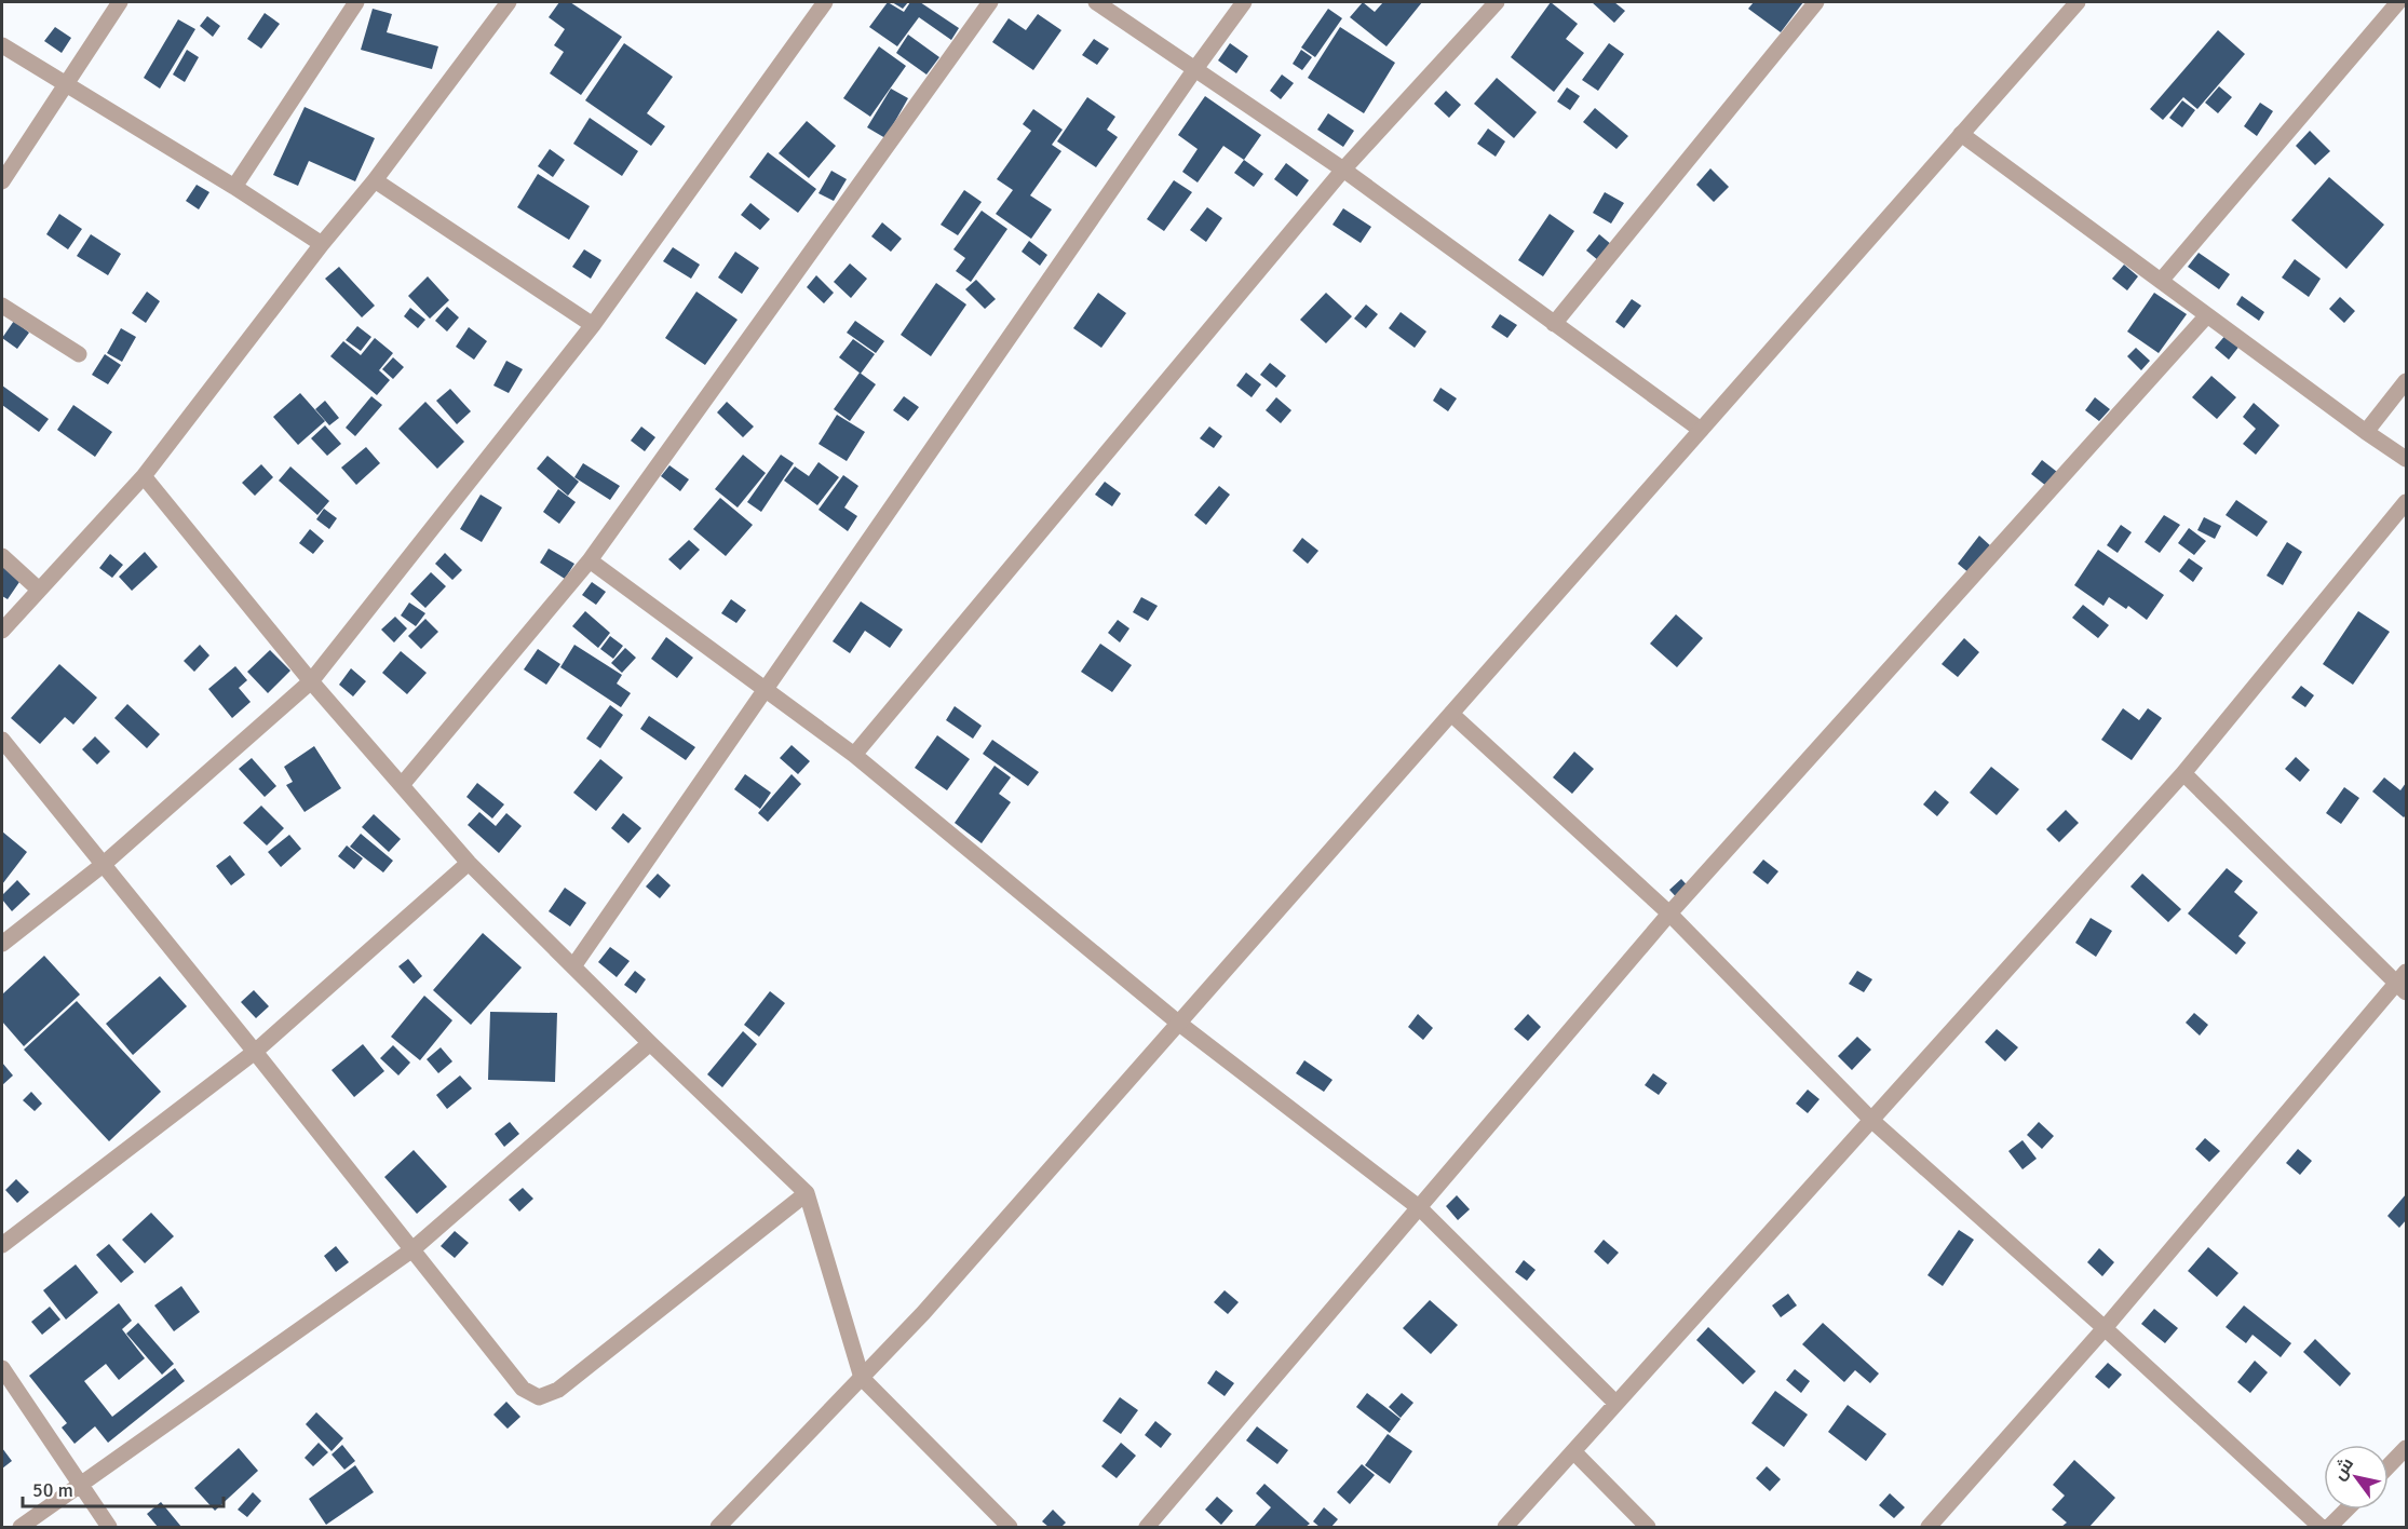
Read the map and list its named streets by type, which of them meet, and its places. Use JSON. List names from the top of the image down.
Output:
{
  "scale_bar": "50 m",
  "north": "top left"
}
